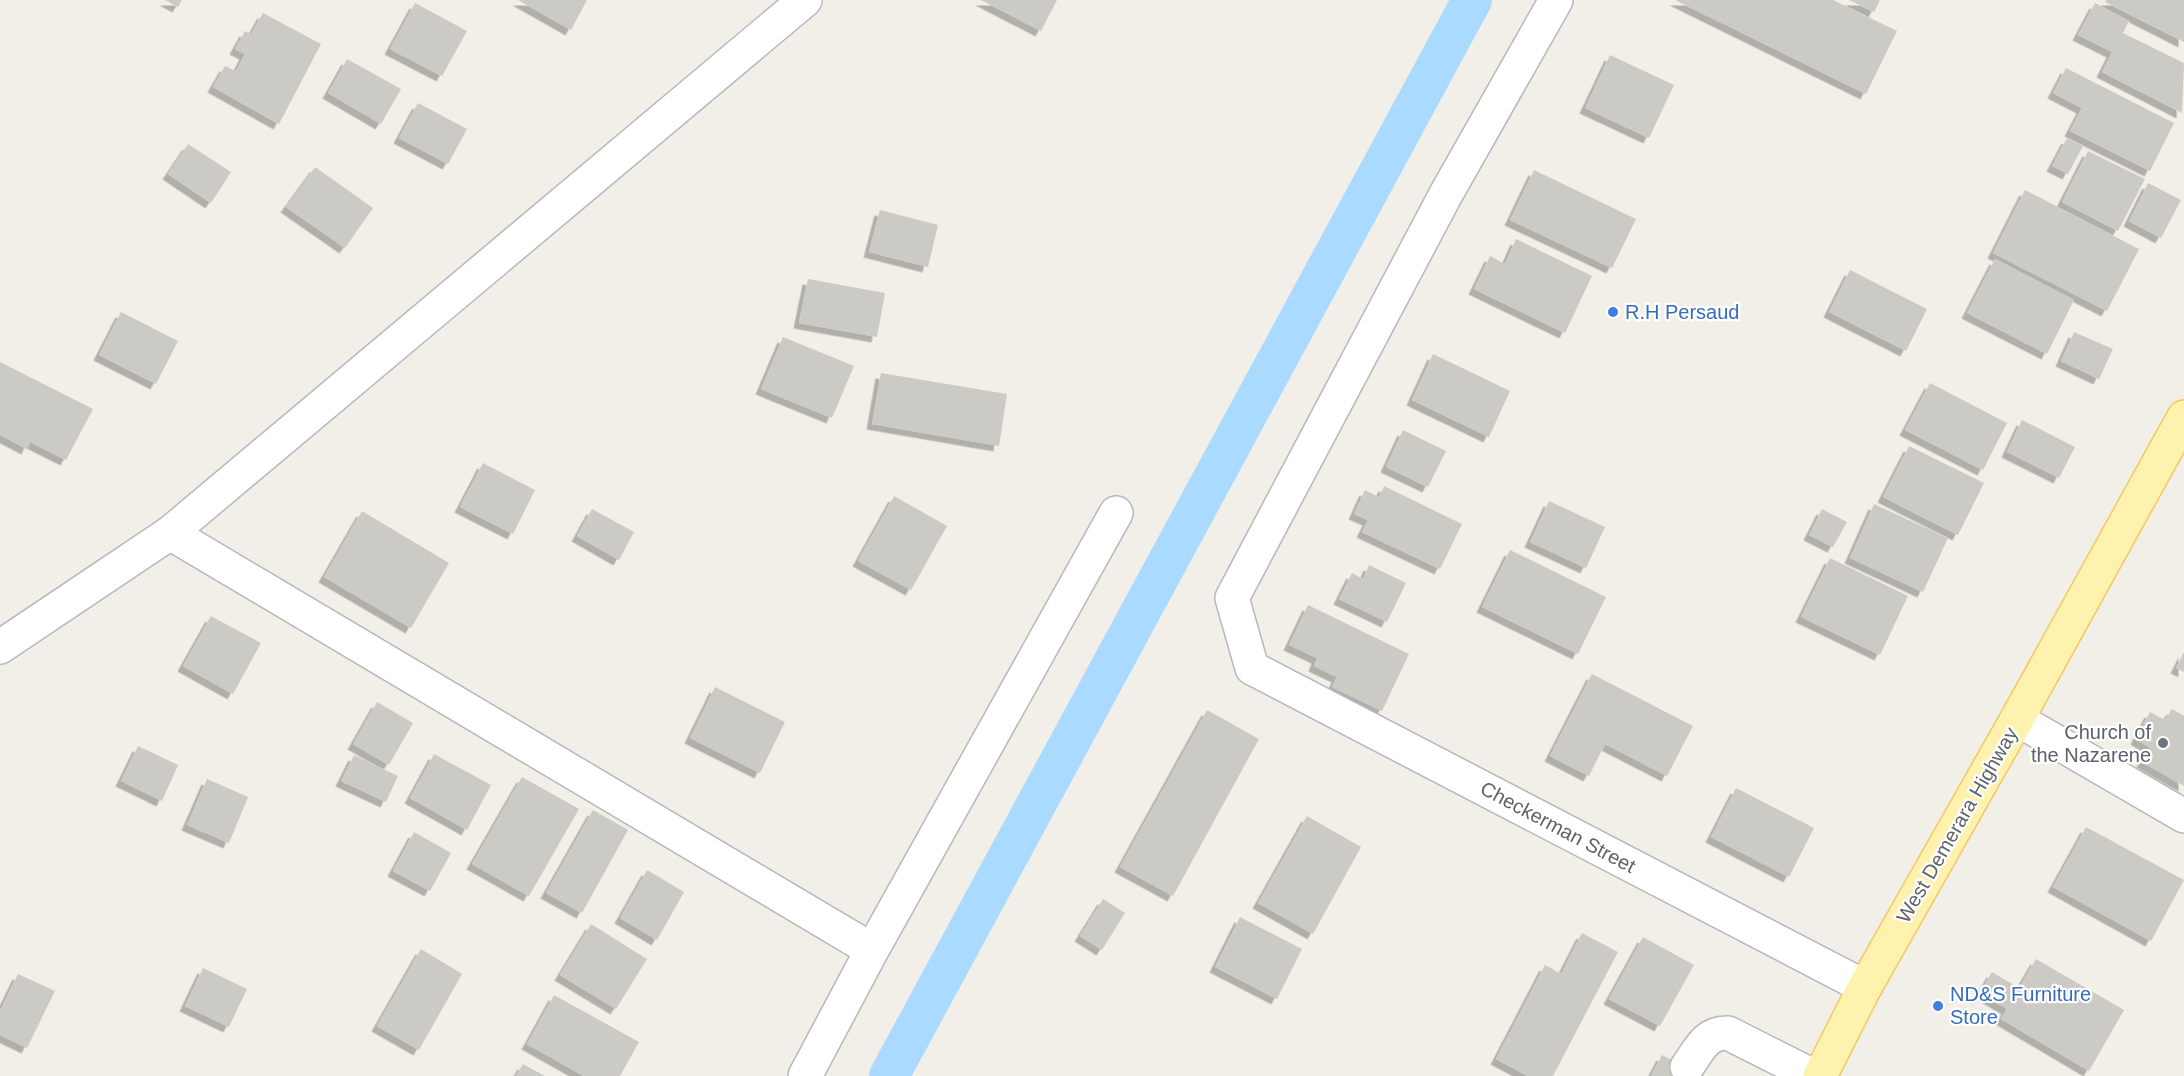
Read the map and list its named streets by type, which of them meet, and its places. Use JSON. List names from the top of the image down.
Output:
{
  "streets": {
    "main road": ["West Demerara Highway"],
    "street": ["Checkerman Street"]
  },
  "crossings": [
    ["West Demerara Highway", "Checkerman Street"]
  ],
  "places": ["R.H Persaud", "Church of the Nazarene", "ND&S Furniture Store"]
}
